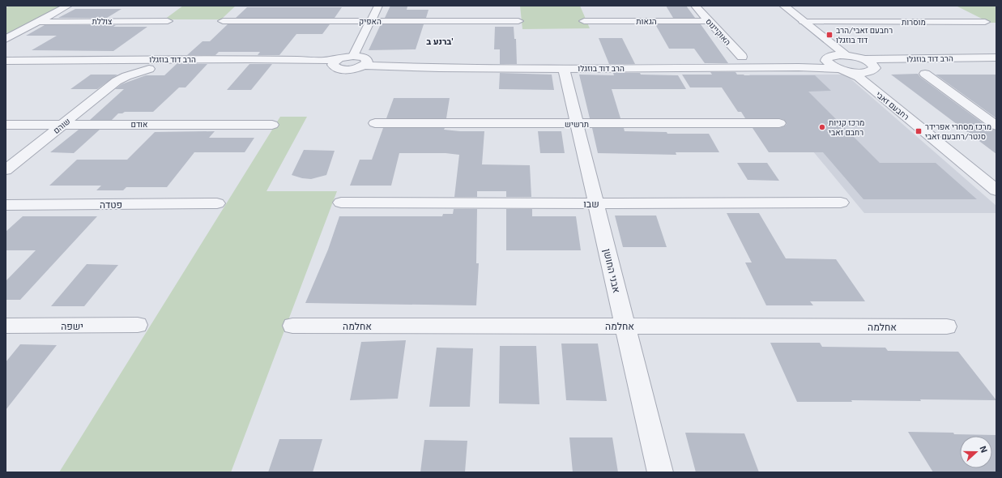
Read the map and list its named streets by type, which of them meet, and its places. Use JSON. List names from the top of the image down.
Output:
{
  "streets": {
    "street": [
      "צוללת",
      "האפיק",
      "הגאות",
      "מוסרות",
      "האוקיינוס",
      "הרב דוד בוזגלו",
      "רחבעם זאבי",
      "אודם",
      "תרשיש",
      "שוהם",
      "שבו",
      "פטדה",
      "אבני החושן",
      "ישפה",
      "אחלמה"
    ]
  },
  "crossings": [
    ["הגאות", "האוקיינוס"],
    ["הרב דוד בוזגלו", "רחבעם זאבי"],
    ["הרב דוד בוזגלו", "שוהם"],
    ["הרב דוד בוזגלו", "אבני החושן"],
    ["אודם", "שוהם"],
    ["תרשיש", "אבני החושן"],
    ["שבו", "אבני החושן"],
    ["אבני החושן", "אחלמה"]
  ],
  "districts": ["ברנע ב'"],
  "places": {
    "transit": ["רחבעם זאבי/הרב דוד בוזגלו", "מרכז מסחרי אפרידר סנטר/רחבעם זאבי"],
    "other": ["מרכז קניות רחבם זאבי"]
  },
  "north": "right"
}
